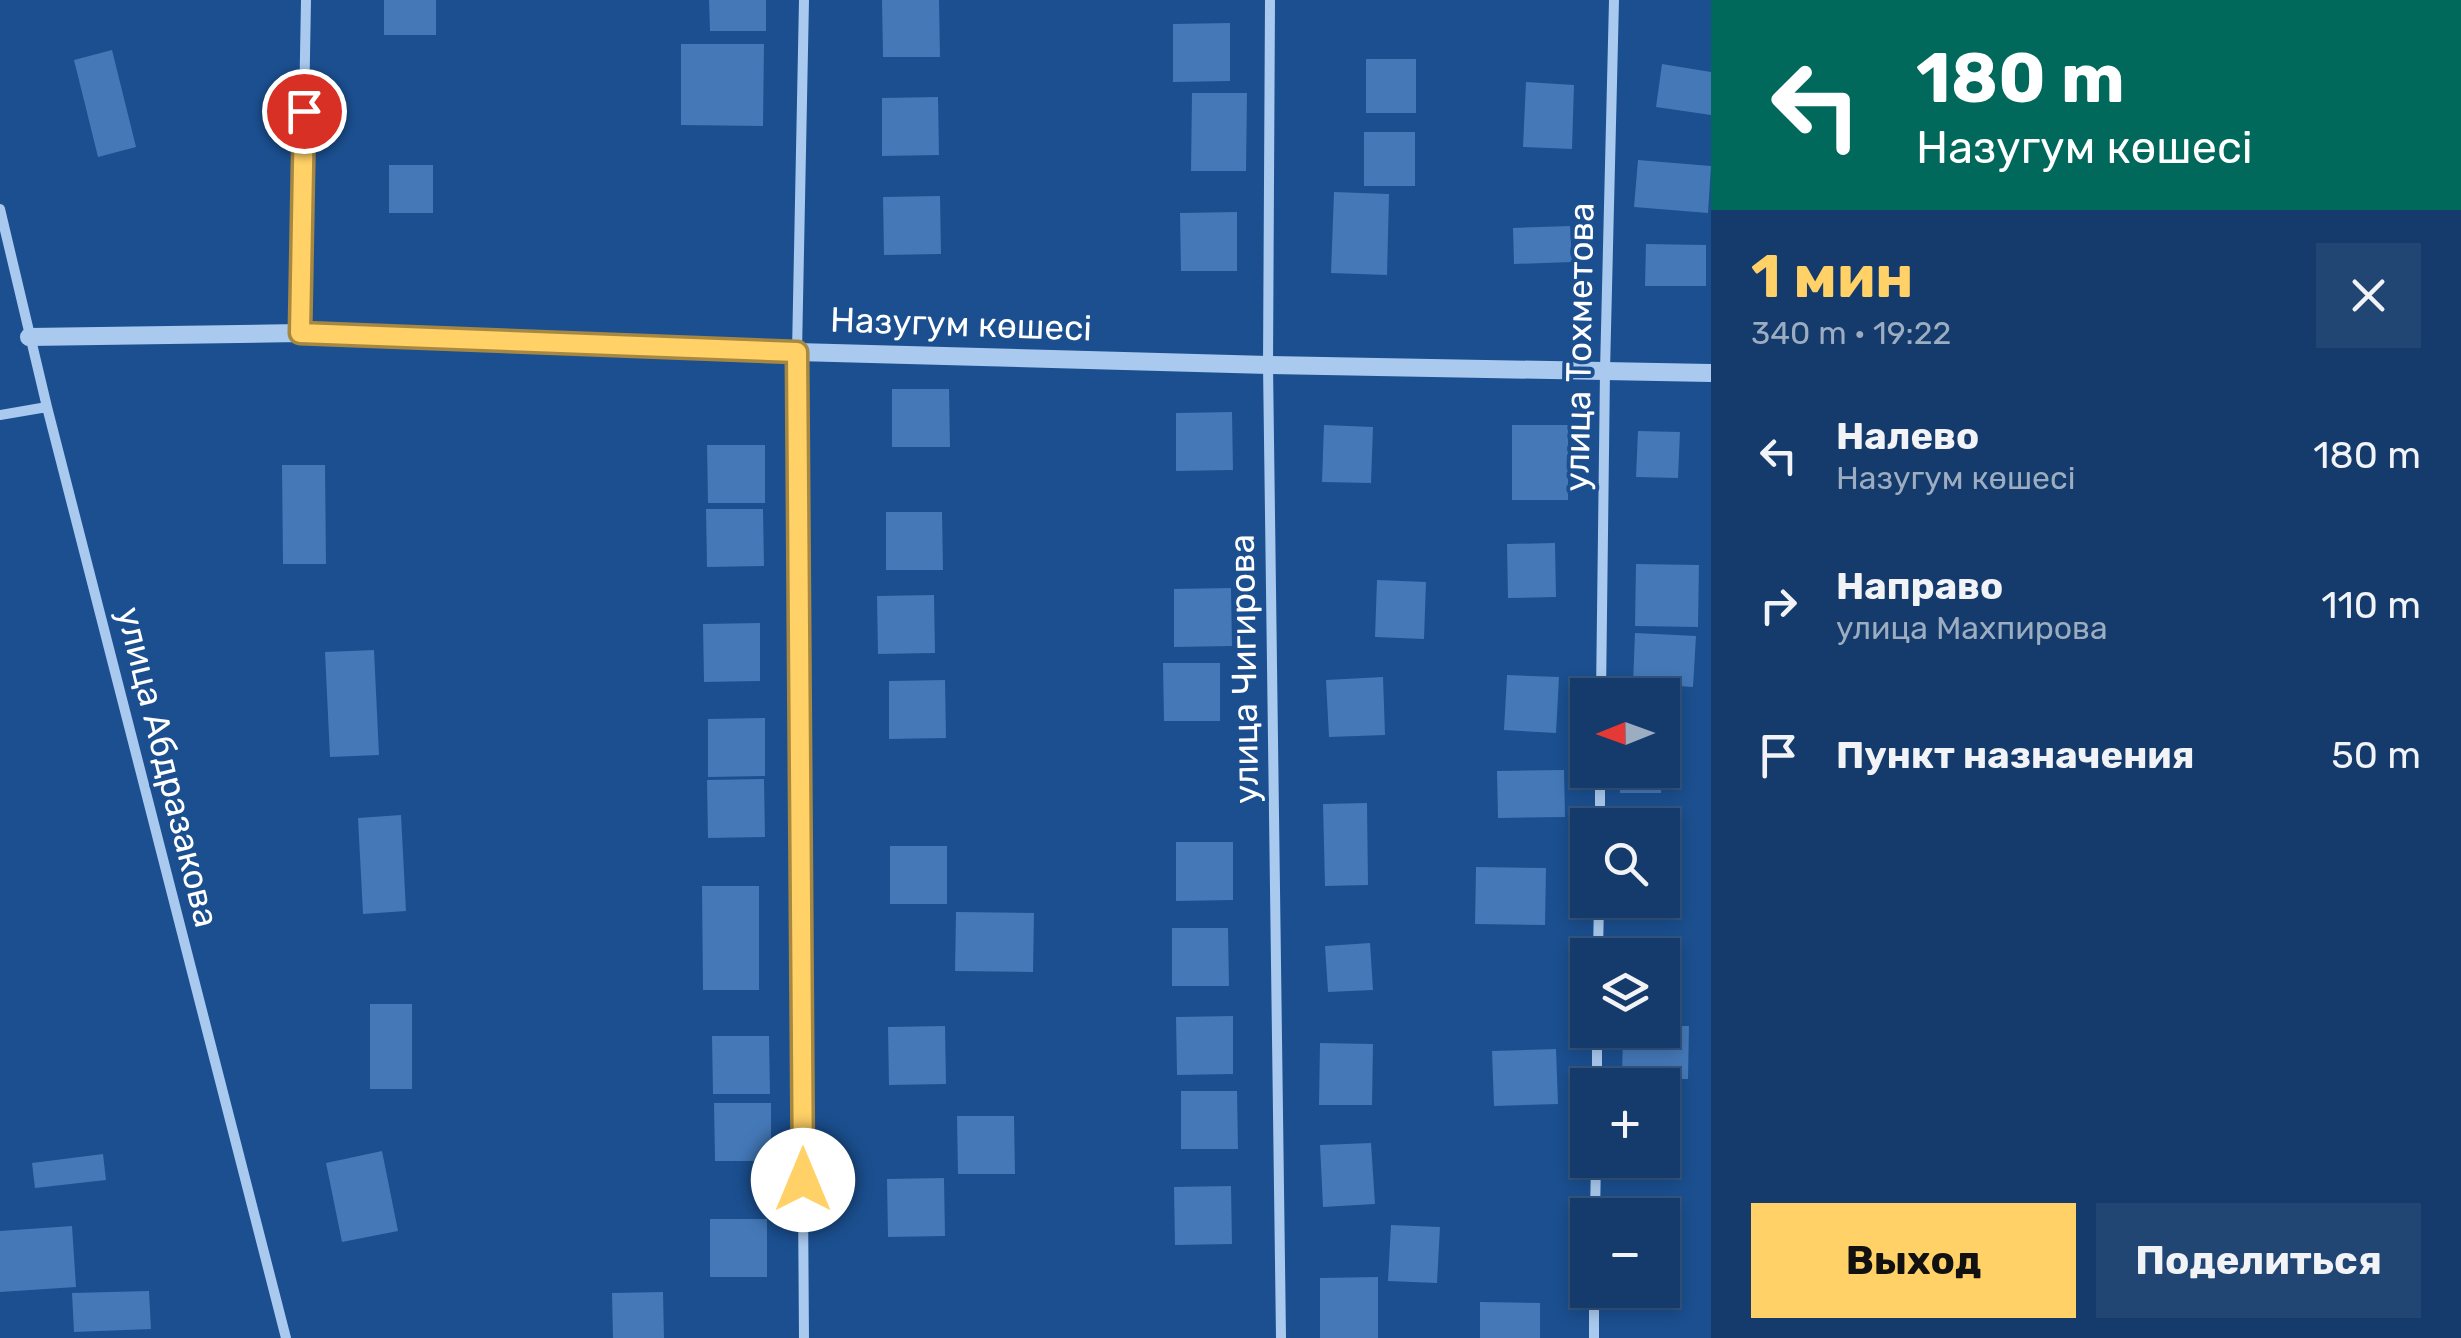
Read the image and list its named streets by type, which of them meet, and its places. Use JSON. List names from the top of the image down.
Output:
{
  "streets": {
    "street": [
      "Назугум көшесі",
      "улица Тохметова",
      "улица Чигирова",
      "улица Абдразакова"
    ]
  },
  "crossings": [
    ["Назугум көшесі", "улица Тохметова"],
    ["Назугум көшесі", "улица Чигирова"],
    ["Назугум көшесі", "улица Абдразакова"]
  ],
  "north": "left",
  "page": {
    "turn": ["180 m", "Назугум көшесі"],
    "heading": ["1 мин", "340 m · 19:22"],
    "list": [
      {
        "name": "Налево",
        "note": "Назугум көшесі",
        "value": "180 m"
      },
      {
        "name": "Направо",
        "note": "улица Махпирова",
        "value": "110 m"
      },
      {
        "name": "Пункт назначения",
        "value": "50 m"
      }
    ],
    "map_buttons": ["+", "−"],
    "buttons": ["Выход", "Поделиться"]
  }
}
